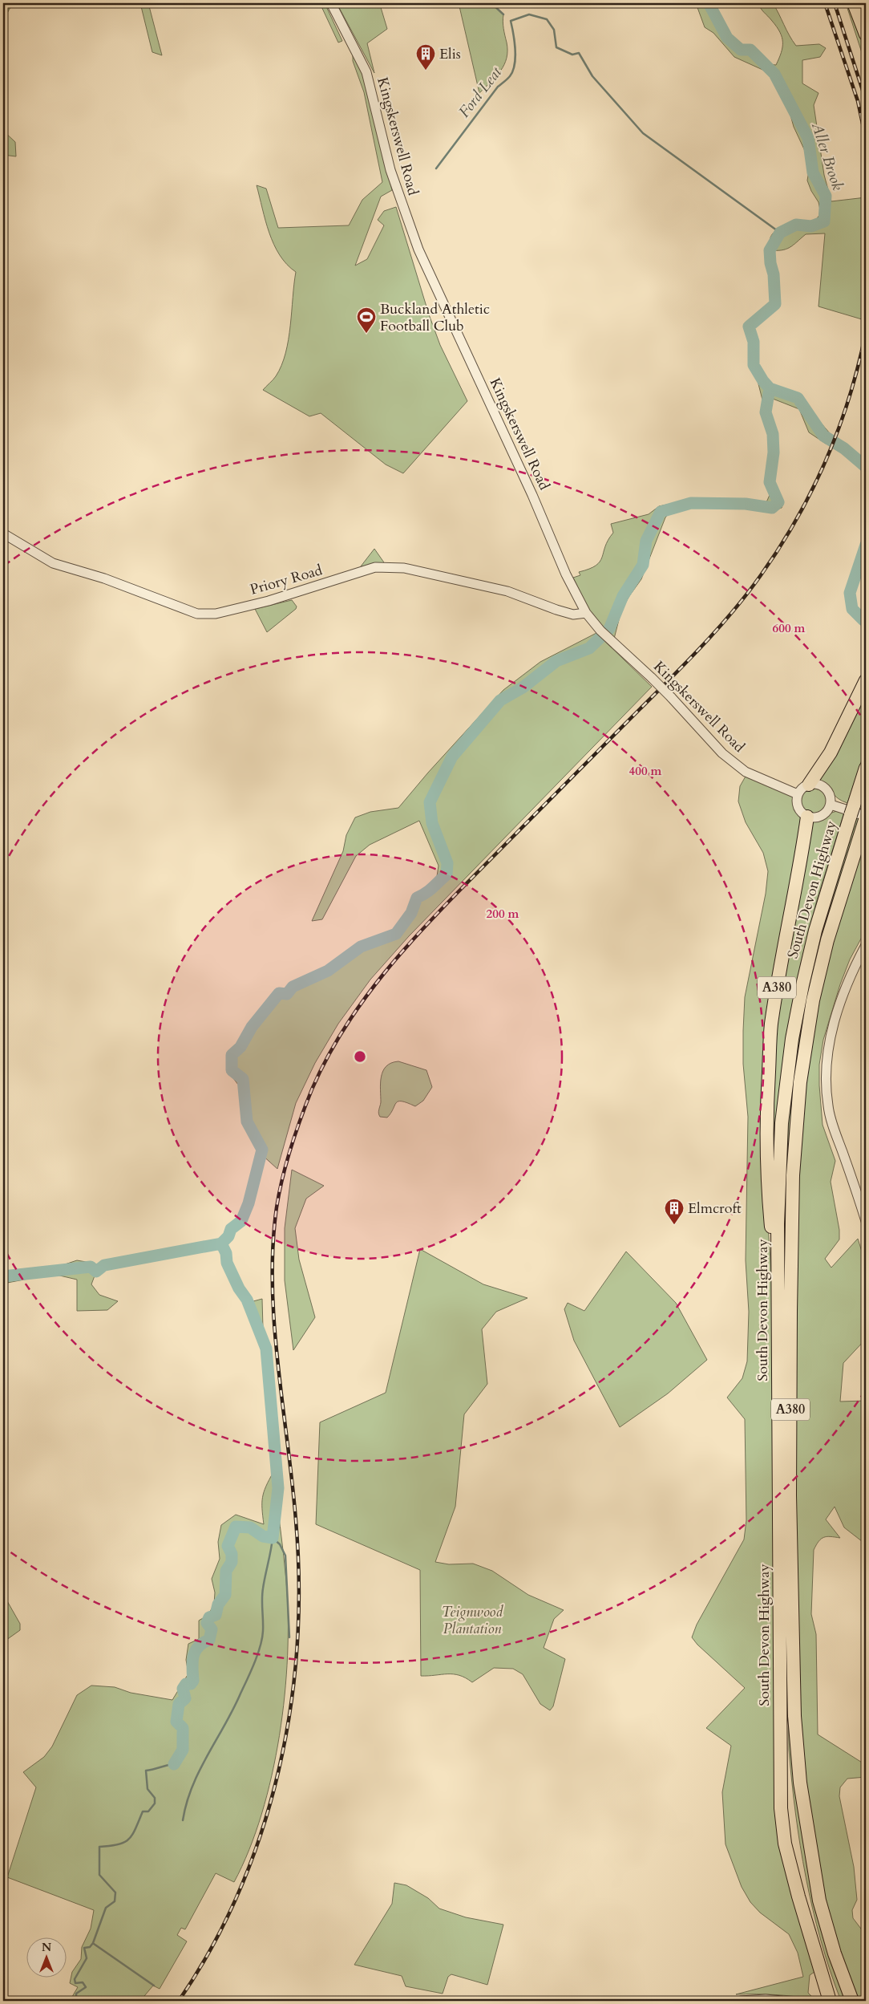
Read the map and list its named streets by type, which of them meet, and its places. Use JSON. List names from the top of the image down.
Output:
{
  "streets": {
    "highway": ["South Devon Highway", "A380"],
    "street": ["Kingskerswell Road", "Priory Road"]
  },
  "crossings": [
    ["Kingskerswell Road", "Priory Road"],
    ["Kingskerswell Road", "A380"],
    ["South Devon Highway", "A380"]
  ],
  "water": ["Ford Leat", "Aller Brook"],
  "parks": ["Teignwood Plantation"],
  "places": {
    "building": ["Elis", "Elmcroft"],
    "sports": ["Buckland Athletic Football Club"]
  },
  "north": "top",
  "rings": ["600 m", "400 m", "200 m"]
}
